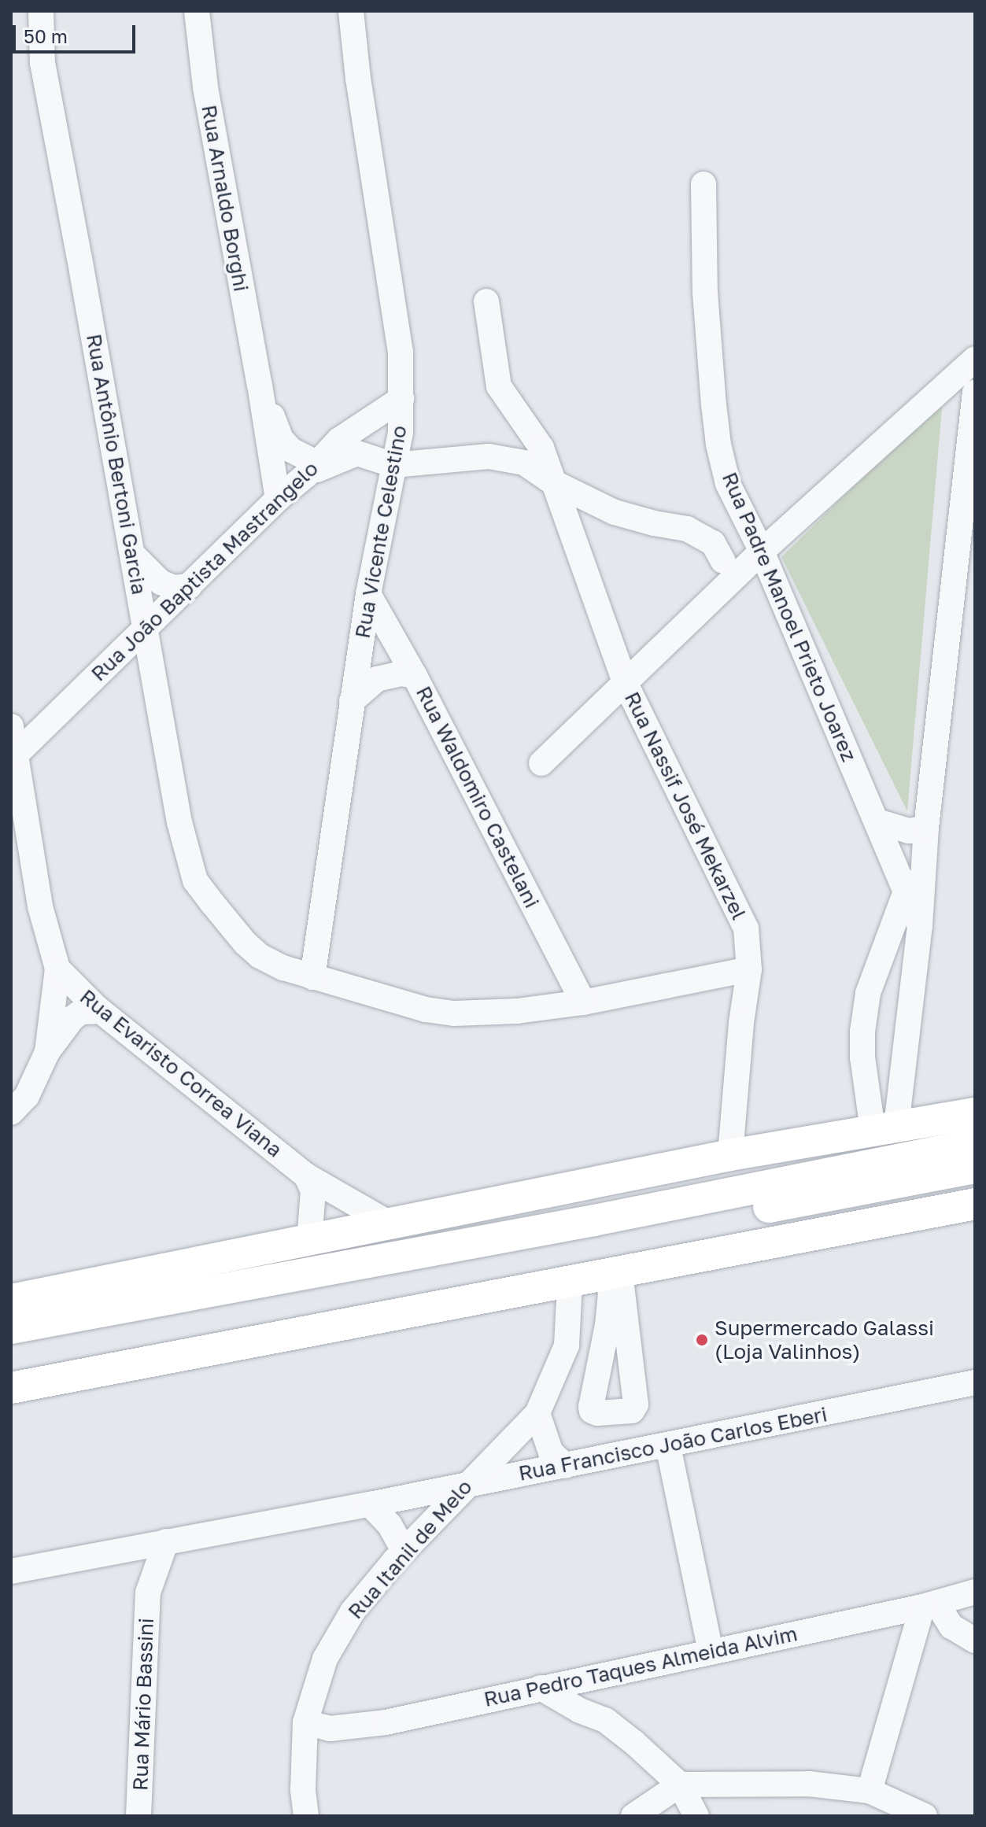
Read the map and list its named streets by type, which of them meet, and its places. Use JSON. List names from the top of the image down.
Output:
{
  "streets": {
    "street": [
      "Rua Arnaldo Borghi",
      "Rua Antônio Bertoni Garcia",
      "Rua Vicente Celestino",
      "Rua João Baptista Mastrangelo",
      "Rua Padre Manoel Prieto Joarez",
      "Rua Waldomiro Castelani",
      "Rua Nassif José Mekarzel",
      "Rua Evaristo Correa Viana",
      "Rua Francisco João Carlos Eberi",
      "Rua Itanil de Melo",
      "Rua Pedro Taques Almeida Alvim",
      "Rua Mário Bassini"
    ]
  },
  "crossings": [
    ["Rua Arnaldo Borghi", "Rua João Baptista Mastrangelo"],
    ["Rua Antônio Bertoni Garcia", "Rua Vicente Celestino"],
    ["Rua Antônio Bertoni Garcia", "Rua João Baptista Mastrangelo"],
    ["Rua Antônio Bertoni Garcia", "Rua Waldomiro Castelani"],
    ["Rua Antônio Bertoni Garcia", "Rua Nassif José Mekarzel"],
    ["Rua Vicente Celestino", "Rua João Baptista Mastrangelo"],
    ["Rua Vicente Celestino", "Rua Waldomiro Castelani"],
    ["Rua Francisco João Carlos Eberi", "Rua Itanil de Melo"],
    ["Rua Francisco João Carlos Eberi", "Rua Mário Bassini"],
    ["Rua Itanil de Melo", "Rua Pedro Taques Almeida Alvim"]
  ],
  "places": ["Supermercado Galassi (Loja Valinhos)"],
  "scale_bar": "50 m"
}
